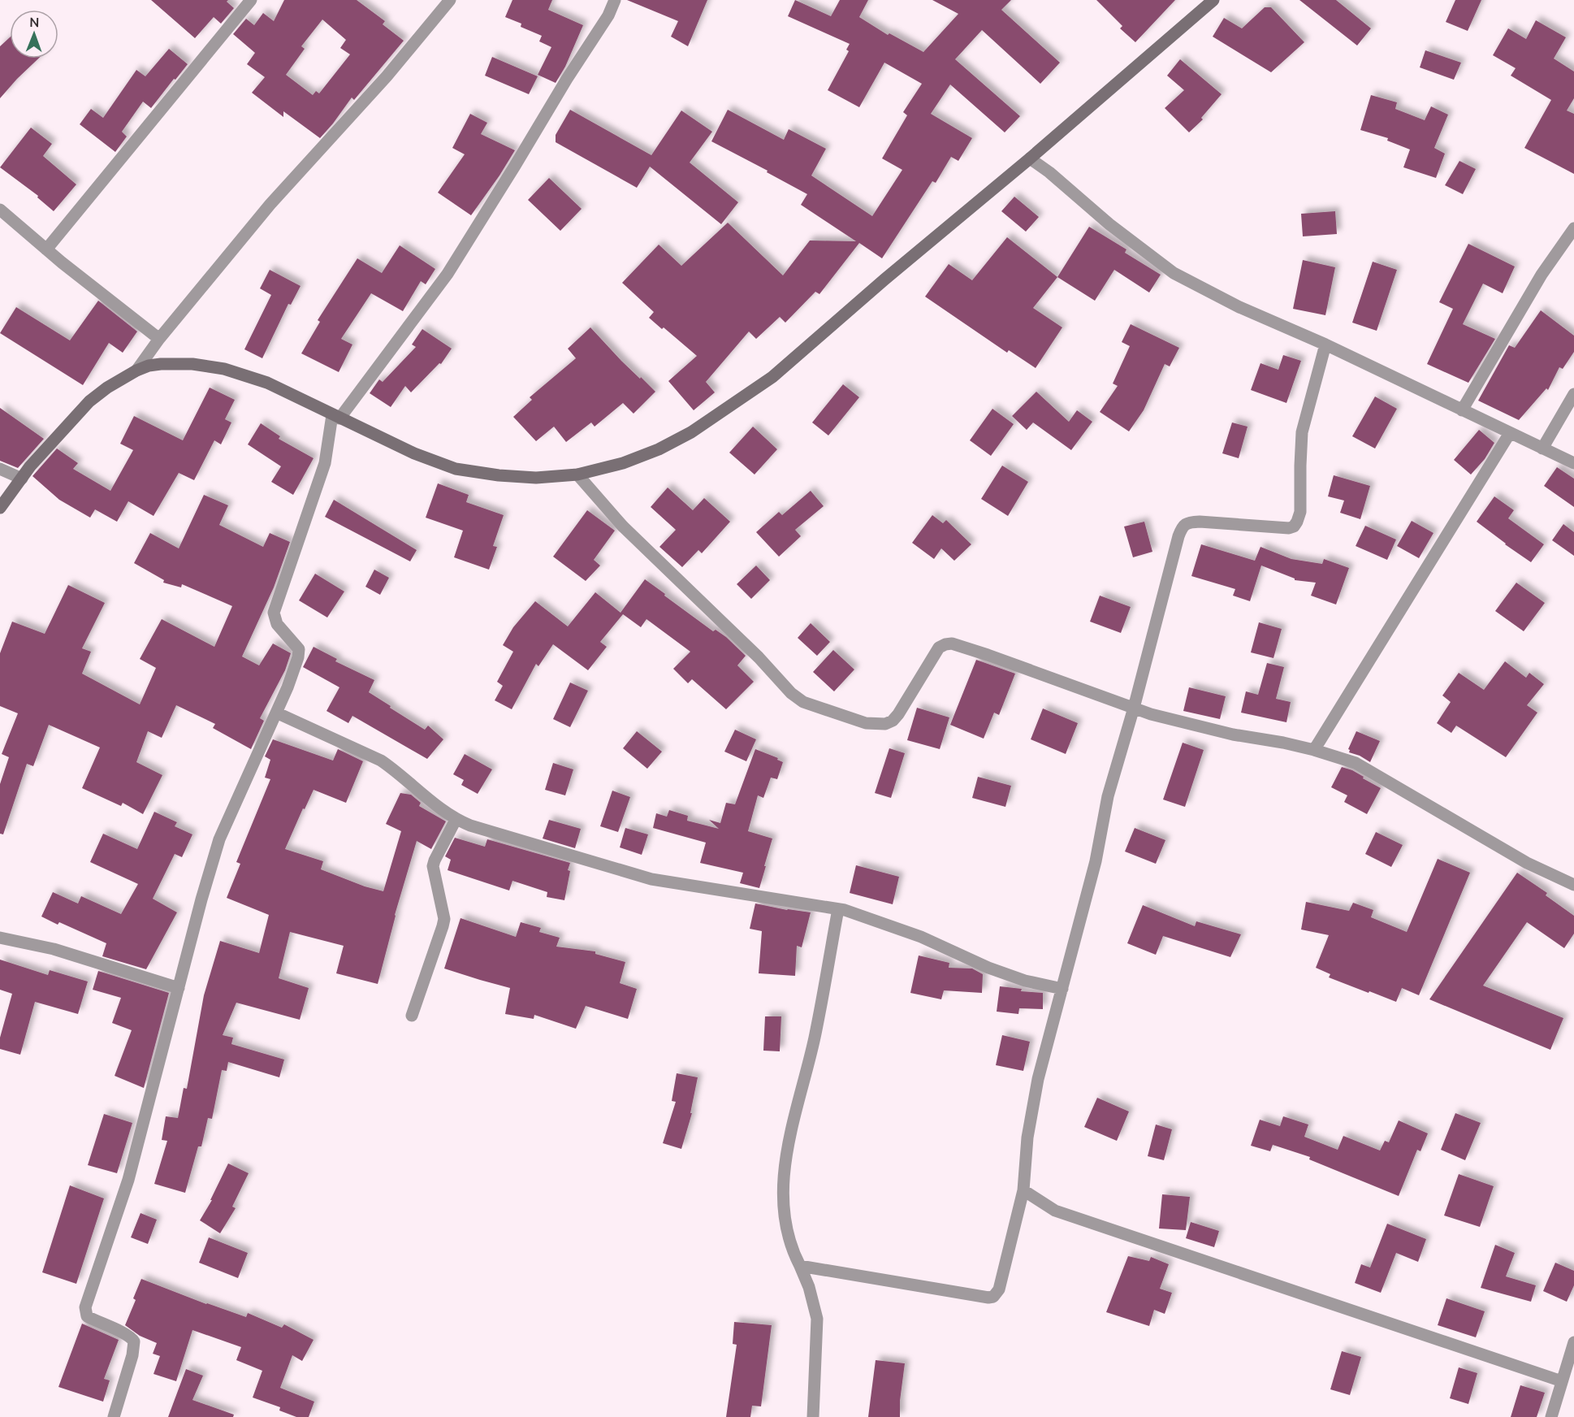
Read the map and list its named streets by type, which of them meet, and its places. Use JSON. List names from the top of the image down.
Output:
{
  "north": "top"
}
